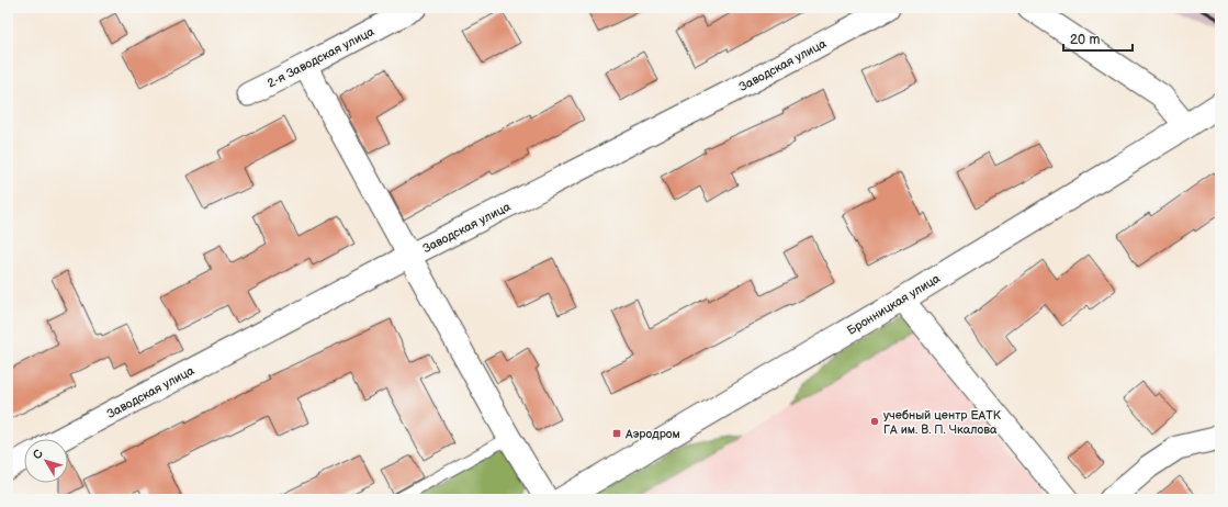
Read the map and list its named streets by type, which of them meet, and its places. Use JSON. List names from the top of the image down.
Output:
{
  "streets": {
    "main road": ["Бронницкая улица"],
    "street": ["2-я Заводская улица", "Заводская улица"]
  },
  "places": {
    "other": ["учебный центр ЕАТК ГА им. В. П. Чкалова"],
    "transit": ["Аэродром"]
  },
  "scale_bar": "20 m",
  "north": "top left"
}
